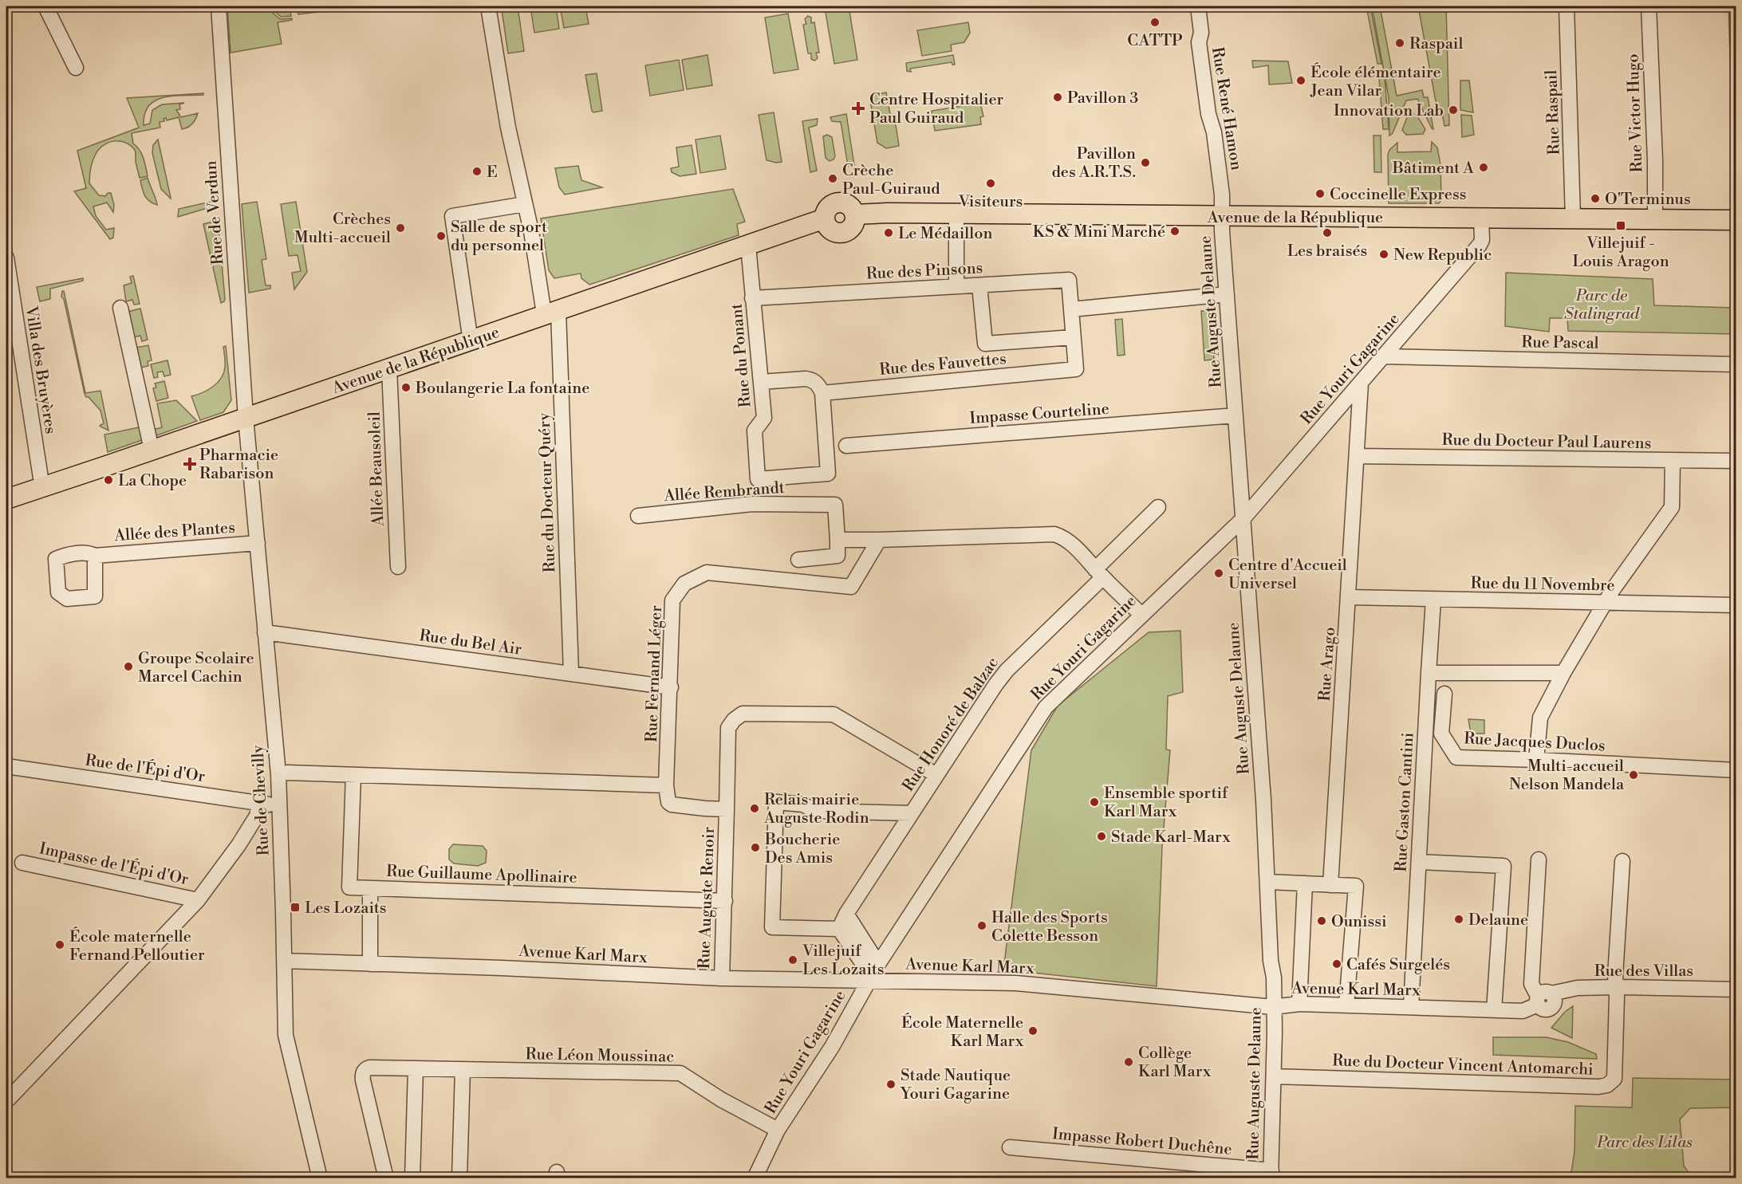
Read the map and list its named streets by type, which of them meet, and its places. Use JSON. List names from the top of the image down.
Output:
{
  "streets": {
    "main road": ["Avenue de la République"],
    "street": [
      "Rue René Hamon",
      "Rue Raspail",
      "Rue Victor Hugo",
      "Rue de Verdun",
      "Rue des Pinsons",
      "Rue Auguste Delaune",
      "Rue Pascal",
      "Rue du Ponant",
      "Rue des Fauvettes",
      "Rue Youri Gagarine",
      "Villa des Bruyères",
      "Impasse Courteline",
      "Rue du Docteur Paul Laurens",
      "Allée Beausoleil",
      "Allée Rembrandt",
      "Rue du Docteur Quéry",
      "Allée des Plantes",
      "Rue du 11 Novembre",
      "Rue du Bel Air",
      "Rue Arago",
      "Rue Fernand Léger",
      "Rue Honoré de Balzac",
      "Rue Jacques Duclos",
      "Rue de l'Épi d'Or",
      "Rue de Chevilly",
      "Rue Gaston Cantini",
      "Impasse de l'Épi d'Or",
      "Rue Guillaume Apollinaire",
      "Rue Auguste Renoir",
      "Avenue Karl Marx",
      "Rue des Villas",
      "Rue Léon Moussinac",
      "Rue du Docteur Vincent Antomarchi",
      "Impasse Robert Duchêne"
    ]
  },
  "crossings": [
    ["Rue René Hamon", "Avenue de la République"],
    ["Rue René Hamon", "Rue Auguste Delaune"],
    ["Rue Raspail", "Avenue de la République"],
    ["Rue Victor Hugo", "Avenue de la République"],
    ["Rue de Verdun", "Avenue de la République"],
    ["Rue de Verdun", "Rue de Chevilly"],
    ["Avenue de la République", "Rue Auguste Delaune"],
    ["Avenue de la République", "Rue du Ponant"],
    ["Avenue de la République", "Rue Youri Gagarine"],
    ["Avenue de la République", "Villa des Bruyères"],
    ["Avenue de la République", "Allée Beausoleil"],
    ["Avenue de la République", "Rue du Docteur Quéry"],
    ["Avenue de la République", "Rue de Chevilly"],
    ["Rue des Pinsons", "Rue du Ponant"],
    ["Rue des Pinsons", "Rue des Fauvettes"],
    ["Rue Auguste Delaune", "Rue Youri Gagarine"],
    ["Rue Auguste Delaune", "Impasse Courteline"],
    ["Rue Auguste Delaune", "Avenue Karl Marx"],
    ["Rue Auguste Delaune", "Rue du Docteur Vincent Antomarchi"],
    ["Rue Auguste Delaune", "Impasse Robert Duchêne"],
    ["Rue Pascal", "Rue Youri Gagarine"],
    ["Rue du Ponant", "Rue des Fauvettes"],
    ["Rue Youri Gagarine", "Rue Arago"],
    ["Rue Youri Gagarine", "Avenue Karl Marx"],
    ["Rue Youri Gagarine", "Rue Léon Moussinac"],
    ["Rue du Docteur Paul Laurens", "Rue Arago"],
    ["Rue du Docteur Quéry", "Rue du Bel Air"],
    ["Allée des Plantes", "Rue de Chevilly"],
    ["Rue du 11 Novembre", "Rue Arago"],
    ["Rue du 11 Novembre", "Rue Gaston Cantini"],
    ["Rue du Bel Air", "Rue Fernand Léger"],
    ["Rue du Bel Air", "Rue de Chevilly"],
    ["Rue Fernand Léger", "Rue Auguste Renoir"],
    ["Rue de l'Épi d'Or", "Rue de Chevilly"],
    ["Rue de Chevilly", "Avenue Karl Marx"],
    ["Rue Gaston Cantini", "Avenue Karl Marx"],
    ["Rue Guillaume Apollinaire", "Rue Auguste Renoir"],
    ["Rue Auguste Renoir", "Avenue Karl Marx"],
    ["Avenue Karl Marx", "Rue des Villas"],
    ["Rue des Villas", "Rue du Docteur Vincent Antomarchi"]
  ],
  "parks": ["Parc de Stalingrad", "Parc des Lilas"],
  "places": {
    "other": [
      "CATTP",
      "Raspail",
      "École élémentaire Jean Vilar",
      "Pavillon 3",
      "Innovation Lab",
      "Pavillon des A.R.T.S.",
      "Bâtiment A",
      "E",
      "Crèche Paul-Guiraud",
      "Visiteurs",
      "Coccinelle Express",
      "O'Terminus",
      "Crèches Multi-accueil",
      "KS & Mini Marché",
      "Le Médaillon",
      "Les braisés",
      "Salle de sport du personnel",
      "New Republic",
      "Boulangerie La fontaine",
      "La Chope",
      "Centre d'Accueil Universel",
      "Groupe Scolaire Marcel Cachin",
      "Multi-accueil Nelson Mandela",
      "Ensemble sportif Karl Marx",
      "Relais mairie Auguste Rodin",
      "Stade Karl-Marx",
      "Boucherie Des Amis",
      "Delaune",
      "Ounissi",
      "Halle des Sports Colette Besson",
      "École maternelle Fernand Pelloutier",
      "Villejuif Les Lozaits",
      "Cafés Surgelés",
      "École Maternelle Karl Marx",
      "Collège Karl Marx",
      "Stade Nautique Youri Gagarine"
    ],
    "health": ["Centre Hospitalier Paul Guiraud", "Pharmacie Rabarison"],
    "transit": ["Villejuif - Louis Aragon", "Les Lozaits"]
  }
}
